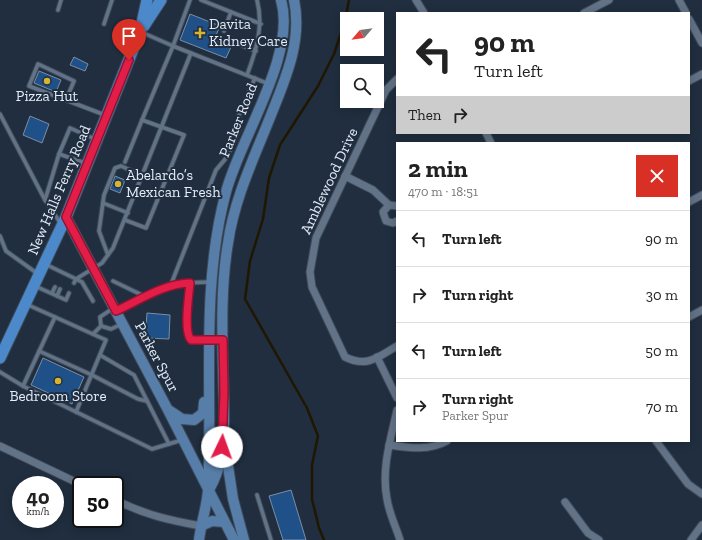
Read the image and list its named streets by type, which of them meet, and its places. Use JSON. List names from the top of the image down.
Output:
{
  "streets": {
    "main road": ["Parker Road", "New Halls Ferry Road", "Parker Spur"],
    "street": ["Amblewood Drive"]
  },
  "crossings": [
    ["Parker Road", "Parker Spur"],
    ["New Halls Ferry Road", "Parker Spur"]
  ],
  "places": {
    "health": ["Davita Kidney Care"],
    "other": ["Pizza Hut", "Abelardo’s Mexican Fresh", "Bedroom Store"]
  },
  "north": "bottom left",
  "page": {
    "turn": ["90 m", "Turn left"],
    "then": "Then",
    "heading": ["2 min", "470 m · 18:51"],
    "list": [
      {
        "name": "Turn left",
        "value": "90 m"
      },
      {
        "name": "Turn right",
        "value": "30 m"
      },
      {
        "name": "Turn left",
        "value": "50 m"
      },
      {
        "name": "Turn right",
        "note": "Parker Spur",
        "value": "70 m"
      }
    ],
    "speed": "40 km/h",
    "limit": "50"
  }
}
